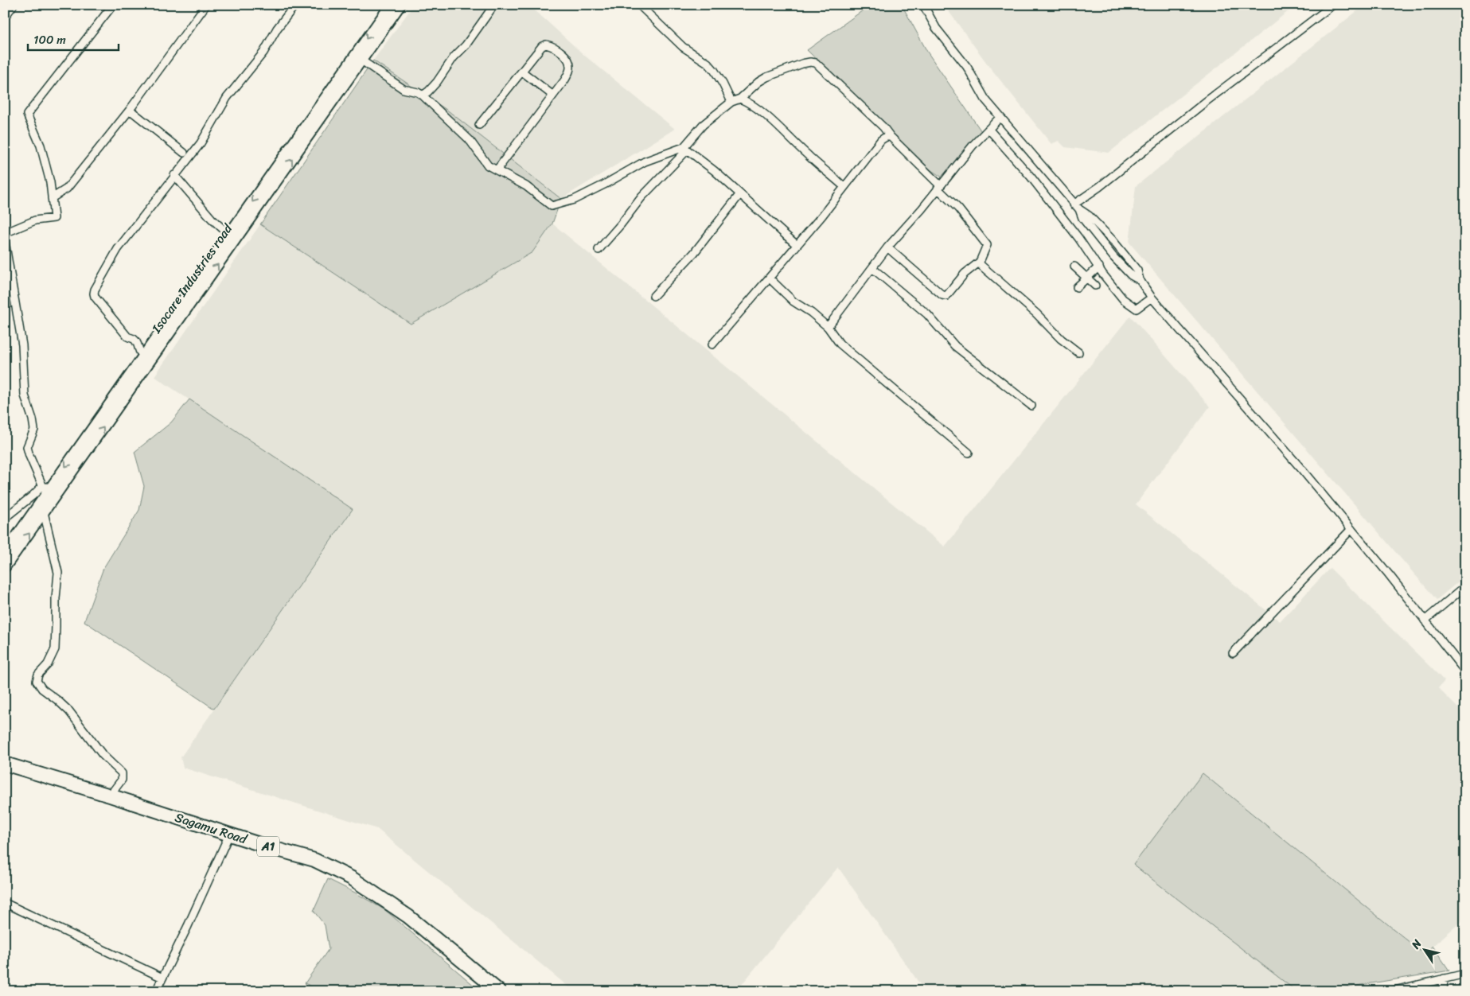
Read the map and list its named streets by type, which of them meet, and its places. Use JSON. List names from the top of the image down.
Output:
{
  "streets": {
    "highway": ["Sagamu Road", "A1"],
    "street": ["Isocare Industries road"]
  },
  "scale_bar": "100 m",
  "north": "top left"
}
